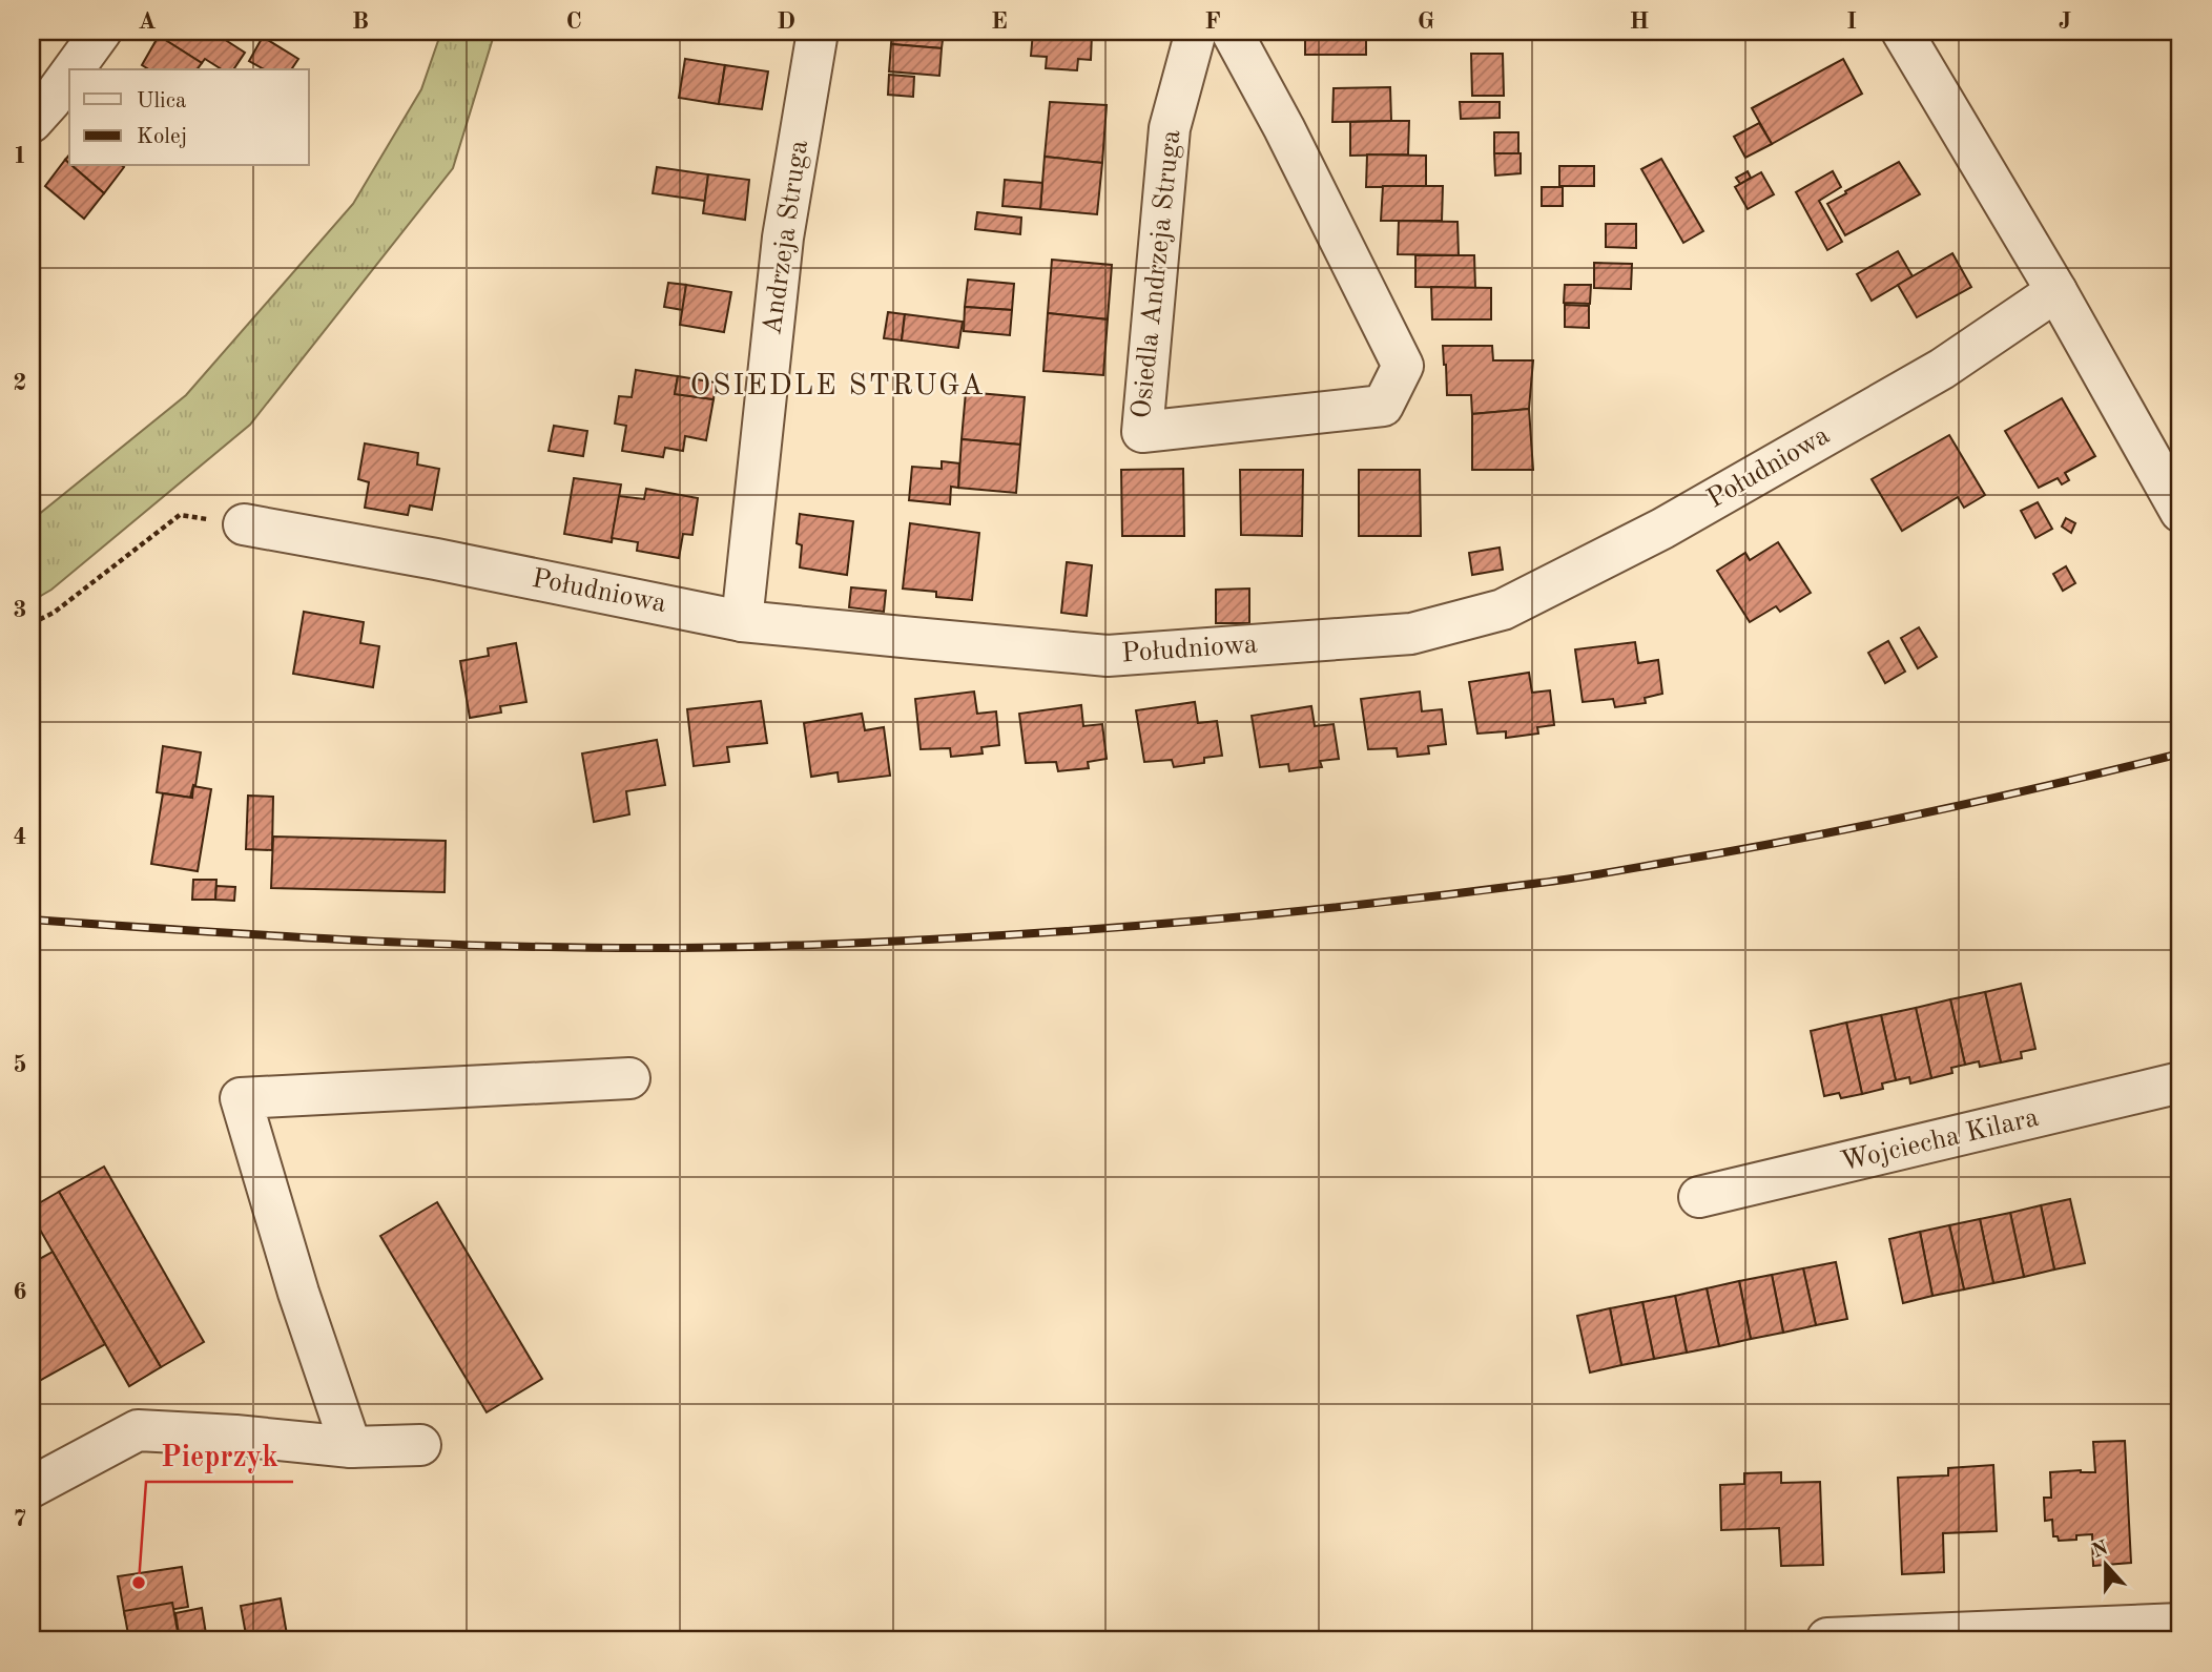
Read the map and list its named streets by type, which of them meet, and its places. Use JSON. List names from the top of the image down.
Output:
{
  "streets": {
    "street": [
      "Andrzeja Struga",
      "Osiedla Andrzeja Struga",
      "Południowa",
      "Wojciecha Kilara"
    ]
  },
  "crossings": [
    ["Andrzeja Struga", "Południowa"]
  ],
  "districts": ["OSIEDLE STRUGA"],
  "places": ["Pieprzyk"],
  "legend": ["Ulica", "Kolej"],
  "north": "top",
  "grid": {
    "columns": [
      "A",
      "B",
      "C",
      "D",
      "E",
      "F",
      "G",
      "H",
      "I",
      "J"
    ],
    "rows": [
      "1",
      "2",
      "3",
      "4",
      "5",
      "6",
      "7"
    ]
  }
}
